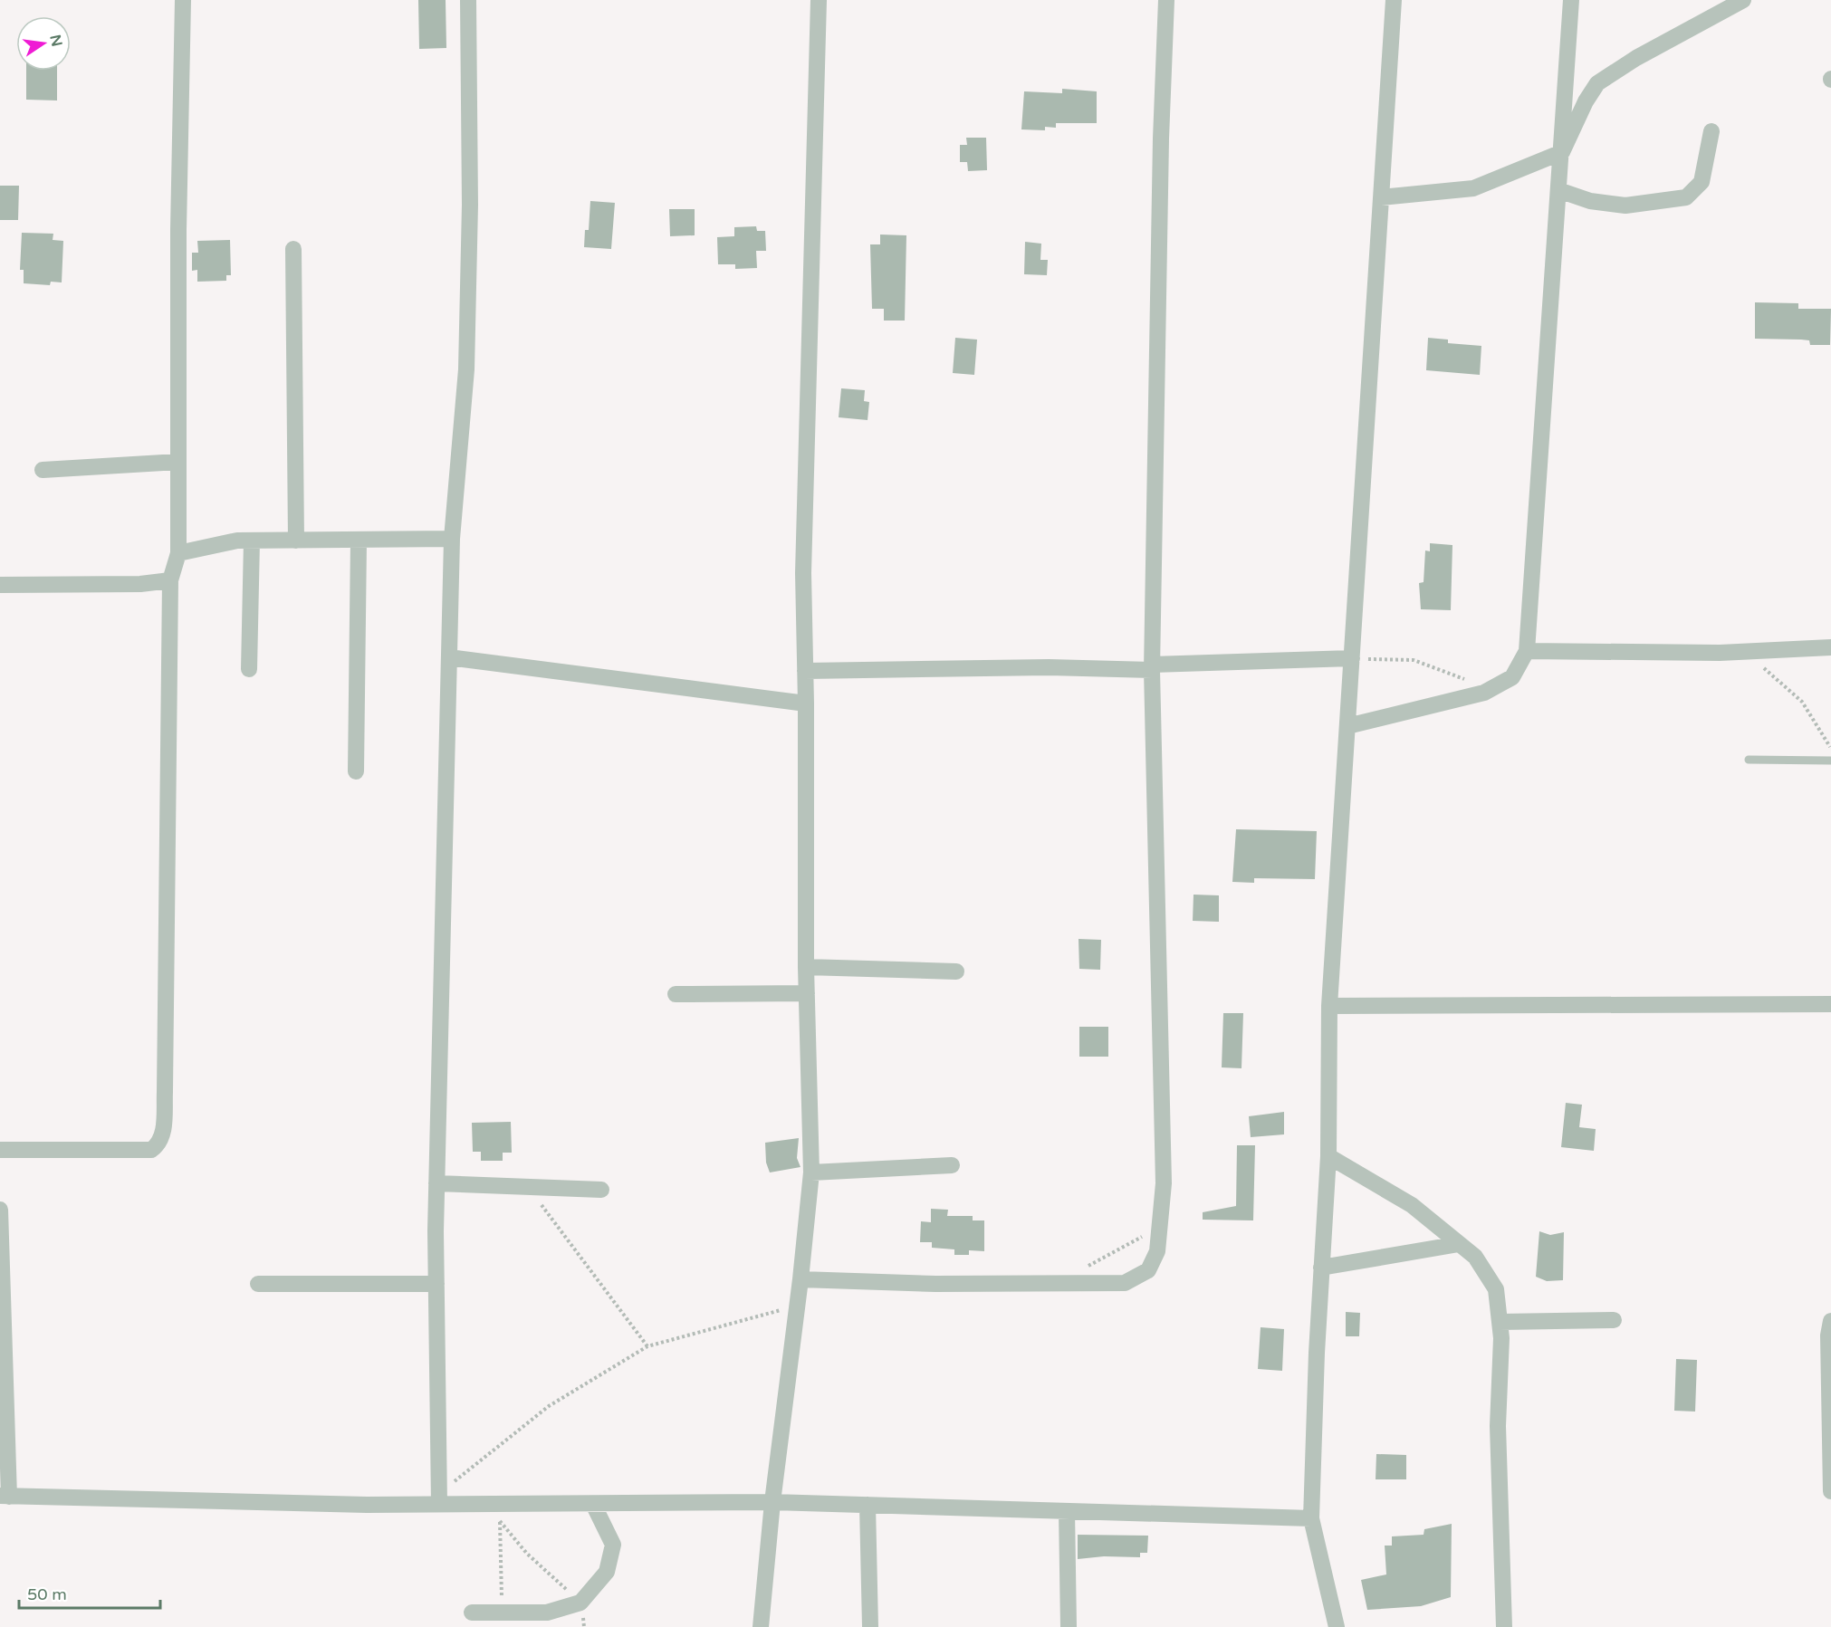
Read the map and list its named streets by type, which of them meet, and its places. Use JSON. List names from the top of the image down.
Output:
{
  "scale_bar": "50 m",
  "north": "right"
}
